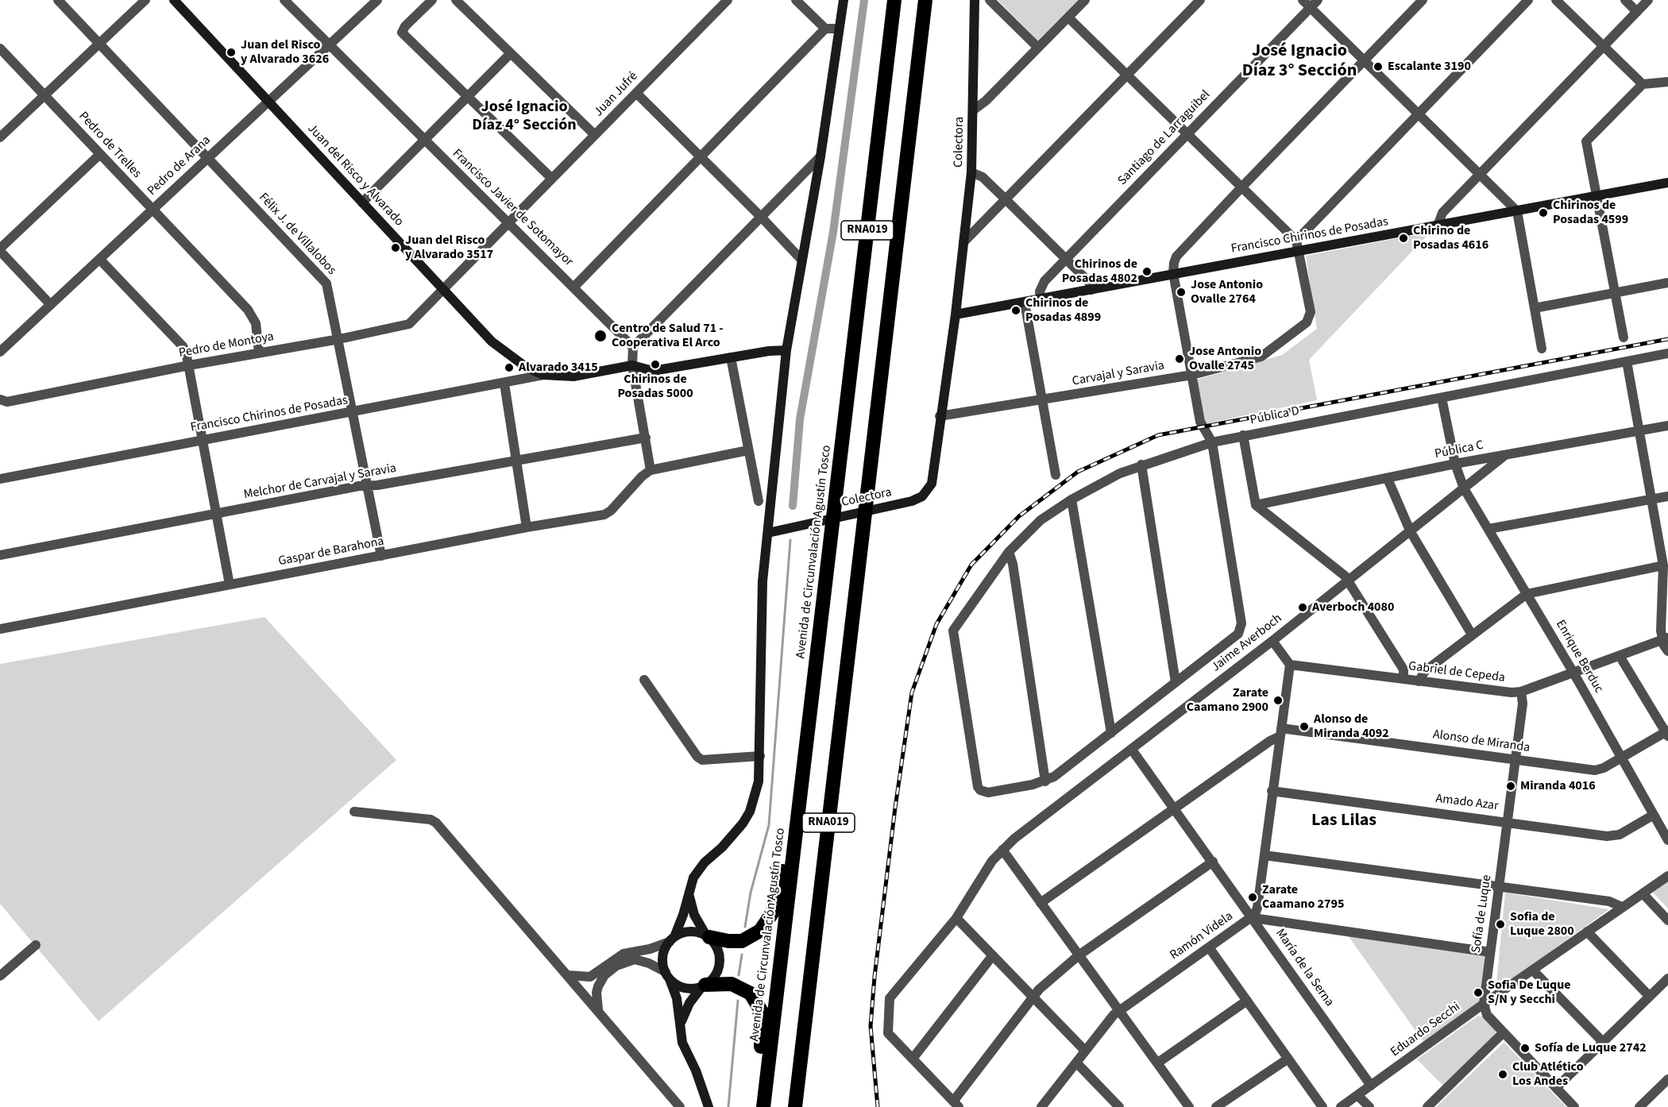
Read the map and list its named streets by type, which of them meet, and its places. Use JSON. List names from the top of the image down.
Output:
{
  "streets": {
    "highway": ["RNA019", "Avenida de Circunvalación Agustín Tosco"],
    "main road": ["Colectora", "Juan del Risco y Alvarado", "Francisco Chirinos de Posadas"],
    "street": [
      "Juan Jufré",
      "Santiago de Larraguibel",
      "Pedro de Trelles",
      "Pedro de Arana",
      "Francisco Javier de Sotomayor",
      "Félix J. de Villalobos",
      "Pedro de Montoya",
      "Carvajal y Saravia",
      "Pública D",
      "Pública C",
      "Melchor de Carvajal y Saravia",
      "Gaspar de Barahona",
      "Jaime Averboch",
      "Enrique Berduc",
      "Gabriel de Cepeda",
      "Alonso de Miranda",
      "Amado Azar",
      "Sofía de Luque",
      "Ramón Videla",
      "María de la Serna",
      "Eduardo Secchi"
    ]
  },
  "crossings": [
    ["Juan Jufré", "Juan del Risco y Alvarado"],
    ["Juan Jufré", "Francisco Javier de Sotomayor"],
    ["Juan Jufré", "Pedro de Montoya"],
    ["Santiago de Larraguibel", "Francisco Chirinos de Posadas"],
    ["Colectora", "Francisco Chirinos de Posadas"],
    ["Colectora", "Carvajal y Saravia"],
    ["Pedro de Trelles", "Pedro de Arana"],
    ["Pedro de Trelles", "Pedro de Montoya"],
    ["Pedro de Arana", "Juan del Risco y Alvarado"],
    ["Pedro de Arana", "Francisco Javier de Sotomayor"],
    ["Pedro de Arana", "Félix J. de Villalobos"],
    ["Juan del Risco y Alvarado", "Francisco Chirinos de Posadas"],
    ["Juan del Risco y Alvarado", "Pedro de Montoya"],
    ["Félix J. de Villalobos", "Francisco Chirinos de Posadas"],
    ["Félix J. de Villalobos", "Pedro de Montoya"],
    ["Félix J. de Villalobos", "Melchor de Carvajal y Saravia"],
    ["Félix J. de Villalobos", "Gaspar de Barahona"],
    ["Francisco Chirinos de Posadas", "Carvajal y Saravia"],
    ["Pública D", "Enrique Berduc"],
    ["Pública C", "Jaime Averboch"],
    ["Pública C", "Enrique Berduc"],
    ["Jaime Averboch", "Enrique Berduc"],
    ["Jaime Averboch", "María de la Serna"],
    ["Enrique Berduc", "Gabriel de Cepeda"],
    ["Enrique Berduc", "Alonso de Miranda"],
    ["Enrique Berduc", "Amado Azar"],
    ["Gabriel de Cepeda", "Sofía de Luque"],
    ["Alonso de Miranda", "Sofía de Luque"],
    ["Amado Azar", "Sofía de Luque"],
    ["Sofía de Luque", "Ramón Videla"],
    ["Sofía de Luque", "Eduardo Secchi"],
    ["Ramón Videla", "María de la Serna"],
    ["María de la Serna", "Eduardo Secchi"]
  ],
  "districts": ["José Ignacio Díaz 3° Sección", "José Ignacio Díaz 4° Sección", "Las Lilas"],
  "places": [
    "Juan del Risco y Alvarado 3626",
    "Escalante 3190",
    "Chirinos de Posadas 4599",
    "Chirino de Posadas 4616",
    "Juan del Risco y Alvarado 3517",
    "Chirinos de Posadas 4802",
    "Jose Antonio Ovalle 2764",
    "Chirinos de Posadas 4899",
    "Centro de Salud 71 - Cooperativa El Arco",
    "Jose Antonio Ovalle 2745",
    "Chirinos de Posadas 5000",
    "Alvarado 3415",
    "Averboch 4080",
    "Zarate Caamano 2900",
    "Alonso de Miranda 4092",
    "Miranda 4016",
    "Zarate Caamano 2795",
    "Sofia de Luque 2800",
    "Sofia De Luque S/N y Secchi",
    "Sofía de Luque 2742",
    "Club Atlético Los Andes"
  ]
}
